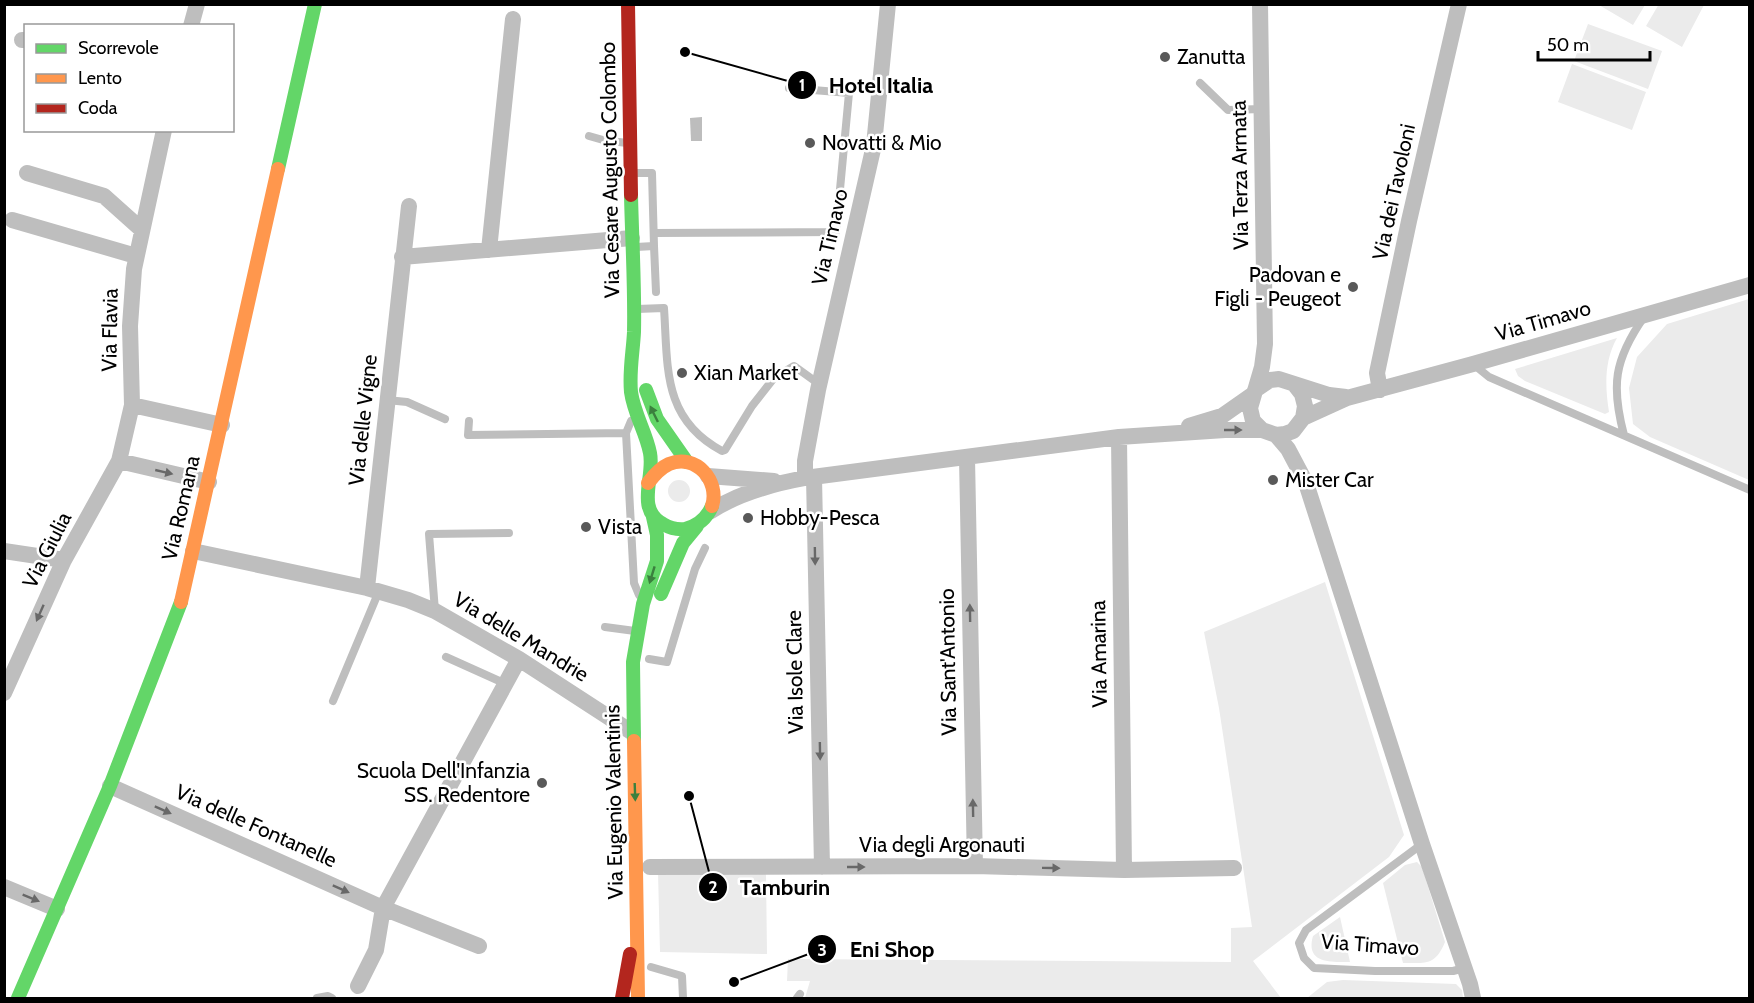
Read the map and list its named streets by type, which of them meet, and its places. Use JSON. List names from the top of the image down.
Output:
{
  "streets": {
    "main road": [
      "Via Cesare Augusto Colombo",
      "Via Timavo",
      "Via Romana",
      "Via Eugenio Valentinis"
    ],
    "street": [
      "Via Terza Armata",
      "Via dei Tavoloni",
      "Via Flavia",
      "Via delle Vigne",
      "Via Giulia",
      "Via delle Mandrie",
      "Via Amarina",
      "Via Sant'Antonio",
      "Via Isole Clare",
      "Via delle Fontanelle",
      "Via degli Argonauti"
    ]
  },
  "crossings": [
    ["Via Cesare Augusto Colombo", "Via Timavo"],
    ["Via Cesare Augusto Colombo", "Via Eugenio Valentinis"],
    ["Via Terza Armata", "Via Timavo"],
    ["Via dei Tavoloni", "Via Timavo"],
    ["Via Timavo", "Via Amarina"],
    ["Via Timavo", "Via Sant'Antonio"],
    ["Via Timavo", "Via Isole Clare"],
    ["Via Timavo", "Via Eugenio Valentinis"],
    ["Via Flavia", "Via Giulia"],
    ["Via delle Vigne", "Via delle Mandrie"],
    ["Via Romana", "Via delle Mandrie"],
    ["Via Romana", "Via delle Fontanelle"],
    ["Via delle Mandrie", "Via Eugenio Valentinis"],
    ["Via Amarina", "Via degli Argonauti"],
    ["Via Sant'Antonio", "Via degli Argonauti"],
    ["Via Isole Clare", "Via degli Argonauti"]
  ],
  "one_way": [
    "Via Giulia",
    "Via Sant'Antonio",
    "Via Isole Clare",
    "Via delle Fontanelle",
    "Via degli Argonauti"
  ],
  "places": [
    "Hotel Italia",
    "Zanutta",
    "Novatti & Mio",
    "Padovan e Figli - Peugeot",
    "Xian Market",
    "Mister Car",
    "Hobby-Pesca",
    "Vista",
    "Scuola Dell'Infanzia SS. Redentore",
    "Tamburin",
    "Eni Shop"
  ],
  "legend": ["Scorrevole", "Lento", "Coda"],
  "scale_bar": "50 m"
}
